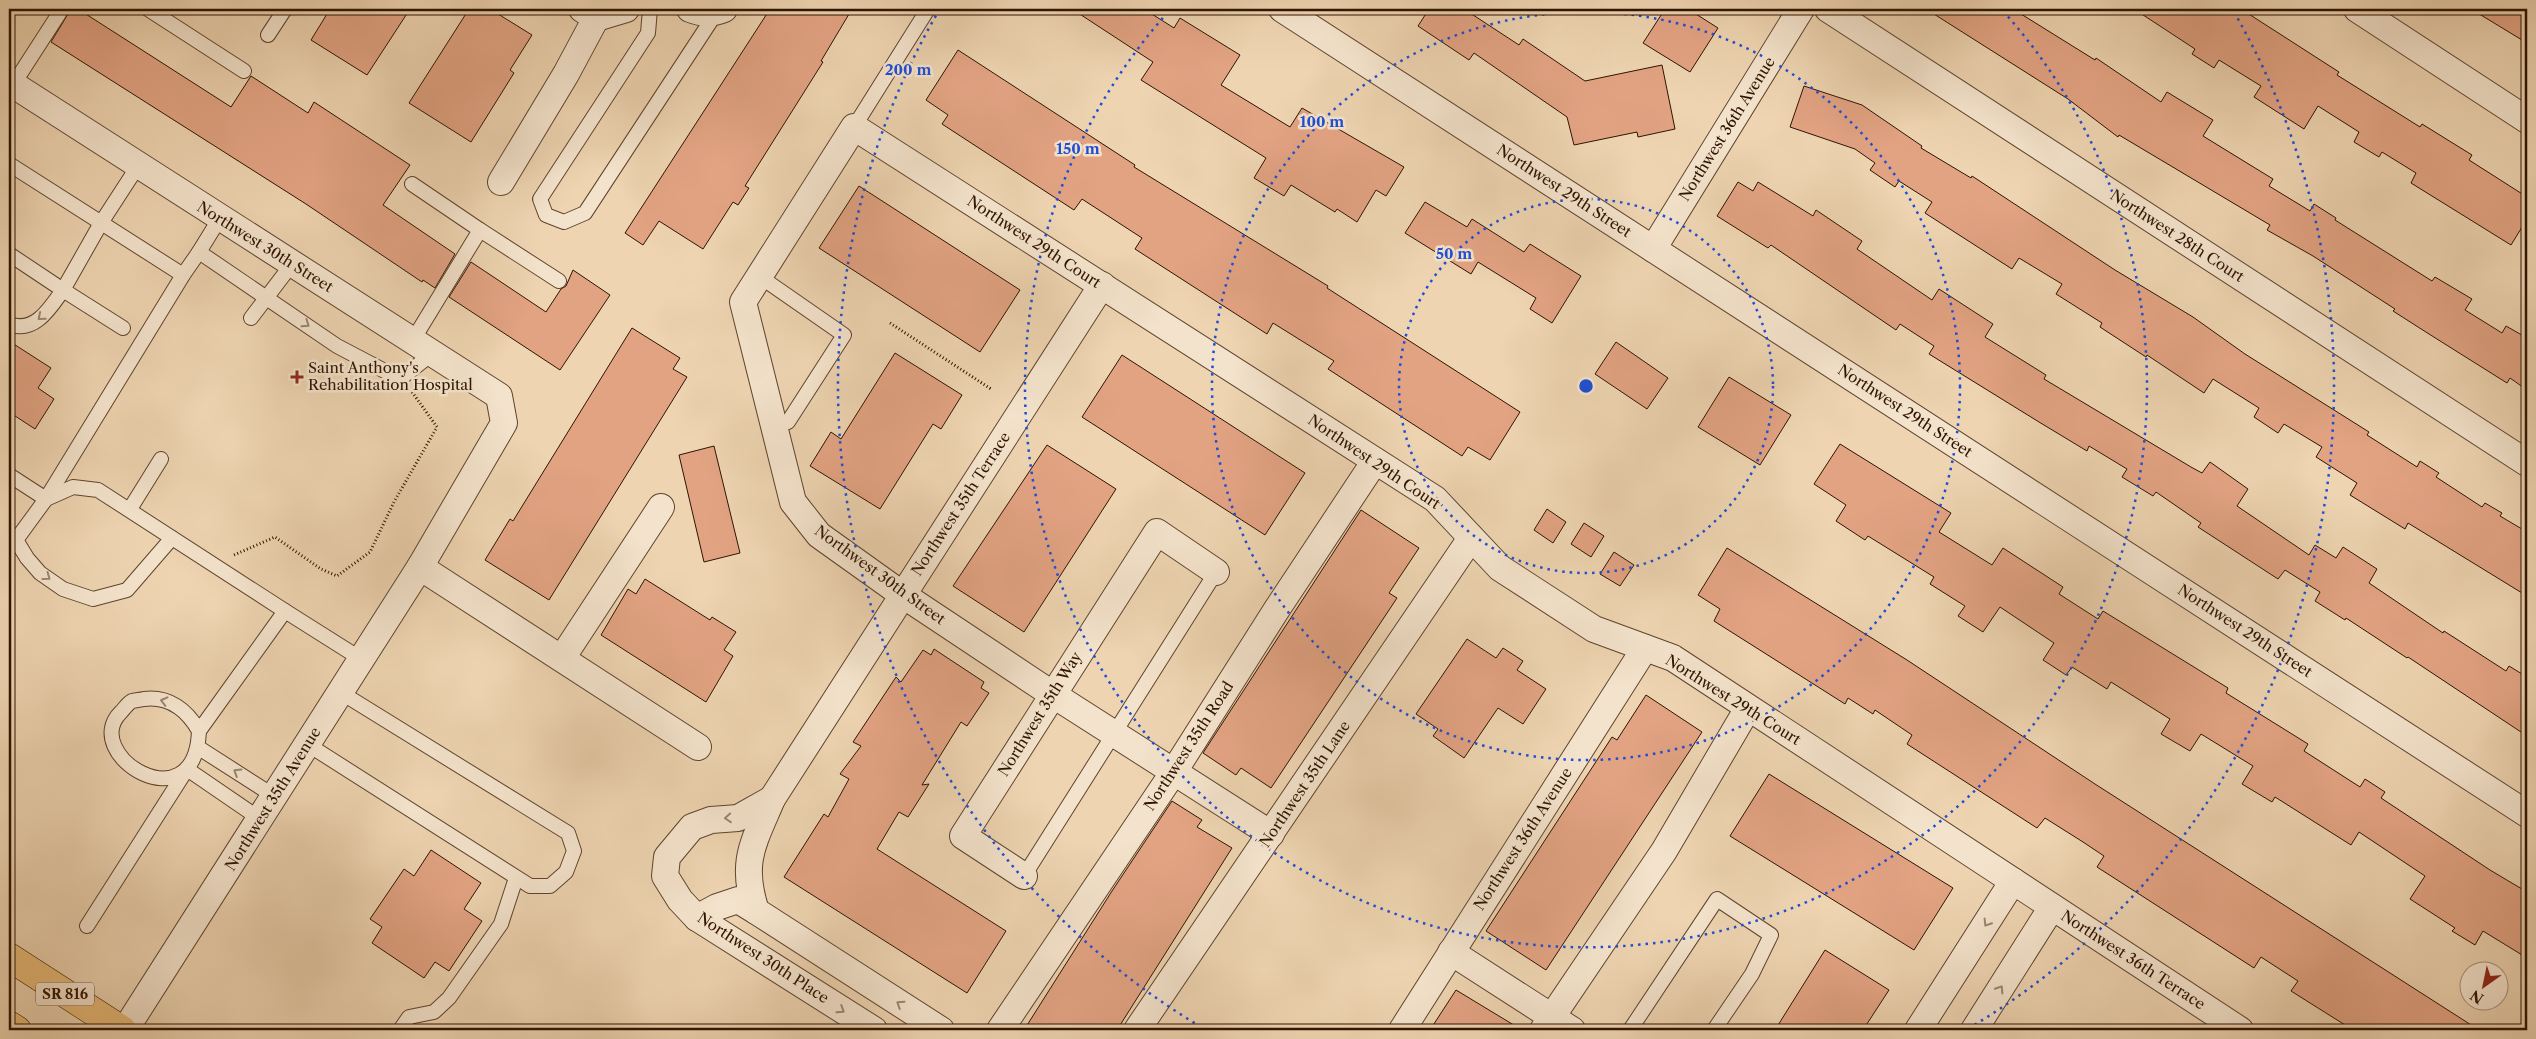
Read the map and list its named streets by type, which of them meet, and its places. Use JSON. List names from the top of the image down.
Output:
{
  "streets": {
    "main road": ["SR 816"],
    "street": [
      "Northwest 36th Avenue",
      "Northwest 29th Street",
      "Northwest 28th Court",
      "Northwest 29th Court",
      "Northwest 30th Street",
      "Northwest 35th Terrace",
      "Northwest 35th Way",
      "Northwest 35th Road",
      "Northwest 35th Lane",
      "Northwest 35th Avenue",
      "Northwest 30th Place",
      "Northwest 36th Terrace"
    ]
  },
  "crossings": [
    ["Northwest 36th Avenue", "Northwest 29th Street"],
    ["Northwest 36th Avenue", "Northwest 29th Court"],
    ["Northwest 29th Court", "Northwest 30th Street"],
    ["Northwest 29th Court", "Northwest 35th Terrace"],
    ["Northwest 29th Court", "Northwest 35th Road"],
    ["Northwest 29th Court", "Northwest 35th Lane"],
    ["Northwest 29th Court", "Northwest 36th Terrace"],
    ["Northwest 30th Street", "Northwest 35th Terrace"],
    ["Northwest 30th Street", "Northwest 35th Way"],
    ["Northwest 30th Street", "Northwest 35th Road"],
    ["Northwest 30th Street", "Northwest 35th Lane"],
    ["Northwest 30th Street", "Northwest 35th Avenue"],
    ["Northwest 35th Terrace", "Northwest 30th Place"],
    ["Northwest 35th Avenue", "SR 816"]
  ],
  "places": {
    "health": ["Saint Anthony's Rehabilitation Hospital"]
  },
  "north": "bottom left",
  "rings": [
    "200 m",
    "100 m",
    "150 m",
    "50 m"
  ]
}
